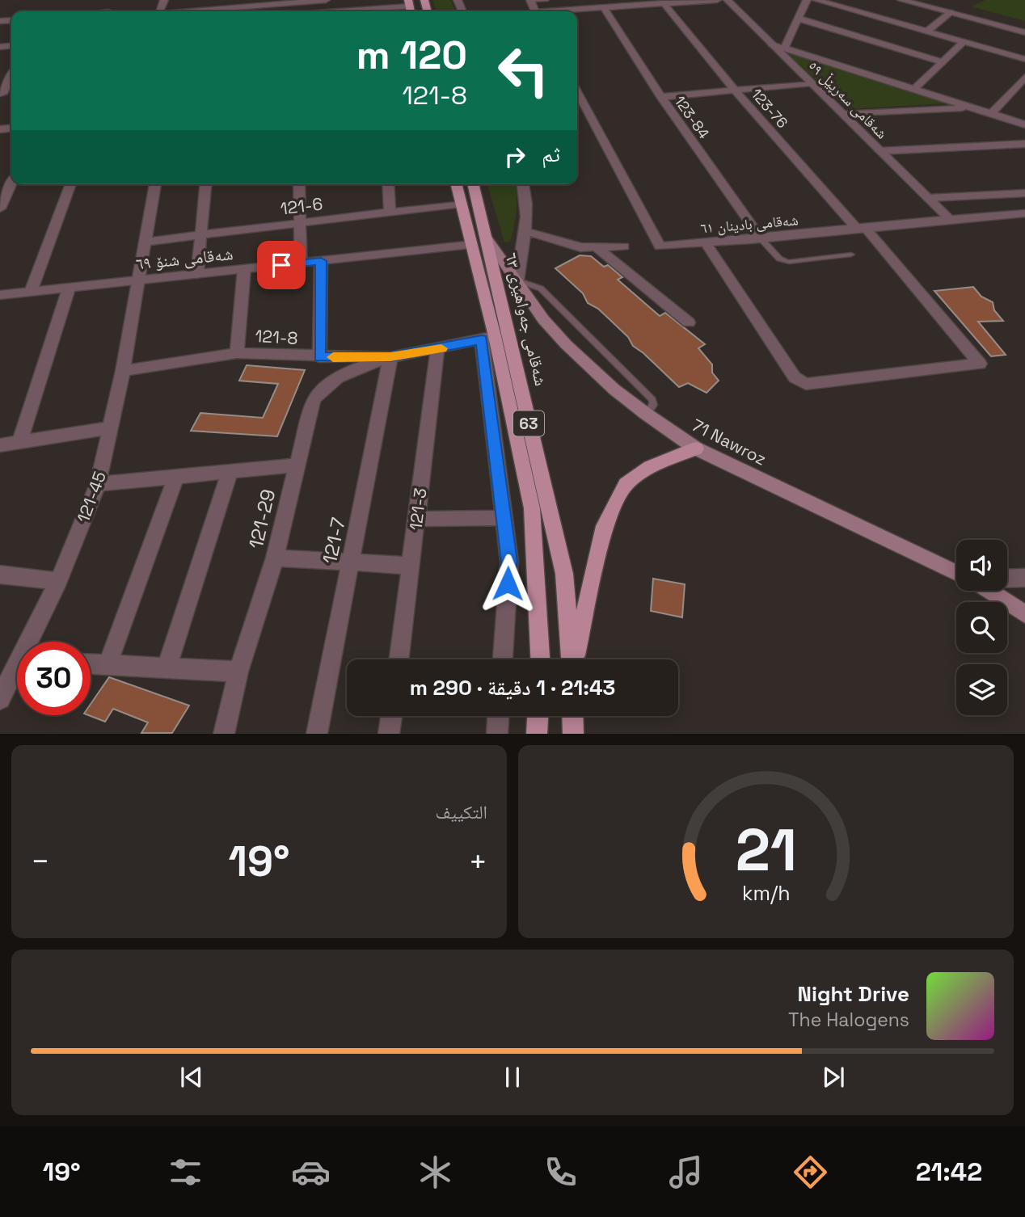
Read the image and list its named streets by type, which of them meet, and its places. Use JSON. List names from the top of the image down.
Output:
{
  "streets": {
    "main road": ["شەقامی جەواهیری ٦٣", "63", "71 Nawroz"],
    "street": [
      "شەقامی سەرپێڵ ٥٩",
      "123-76",
      "123-84",
      "121-6",
      "شەقامی بادینان ٦١",
      "شەقامی شنۆ ٦٩",
      "121-8",
      "121-45",
      "121-3",
      "121-29",
      "121-7"
    ]
  },
  "crossings": [
    ["شەقامی سەرپێڵ ٥٩", "شەقامی بادینان ٦١"],
    ["123-76", "شەقامی بادینان ٦١"],
    ["123-84", "شەقامی بادینان ٦١"],
    ["121-6", "شەقامی جەواهیری ٦٣"],
    ["121-6", "121-45"],
    ["شەقامی شنۆ ٦٩", "شەقامی جەواهیری ٦٣"],
    ["شەقامی شنۆ ٦٩", "71 Nawroz"],
    ["شەقامی شنۆ ٦٩", "121-45"],
    ["شەقامی جەواهیری ٦٣", "121-8"],
    ["شەقامی جەواهیری ٦٣", "71 Nawroz"],
    ["121-8", "121-45"],
    ["121-8", "121-3"],
    ["121-8", "121-29"],
    ["121-8", "121-7"],
    ["121-29", "121-7"]
  ],
  "page": {
    "turn": ["120 m", "121-8"],
    "then": "ثم",
    "limit": "30",
    "trip": "21:43 · 1 دقيقة · 290 m",
    "tile": "التكييف",
    "heat": ["−", "19°", "+"],
    "song": ["Night Drive", "The Halogens"],
    "tabs": ["21:42", "19°"],
    "gauge": ["21", "km/h"]
  }
}
